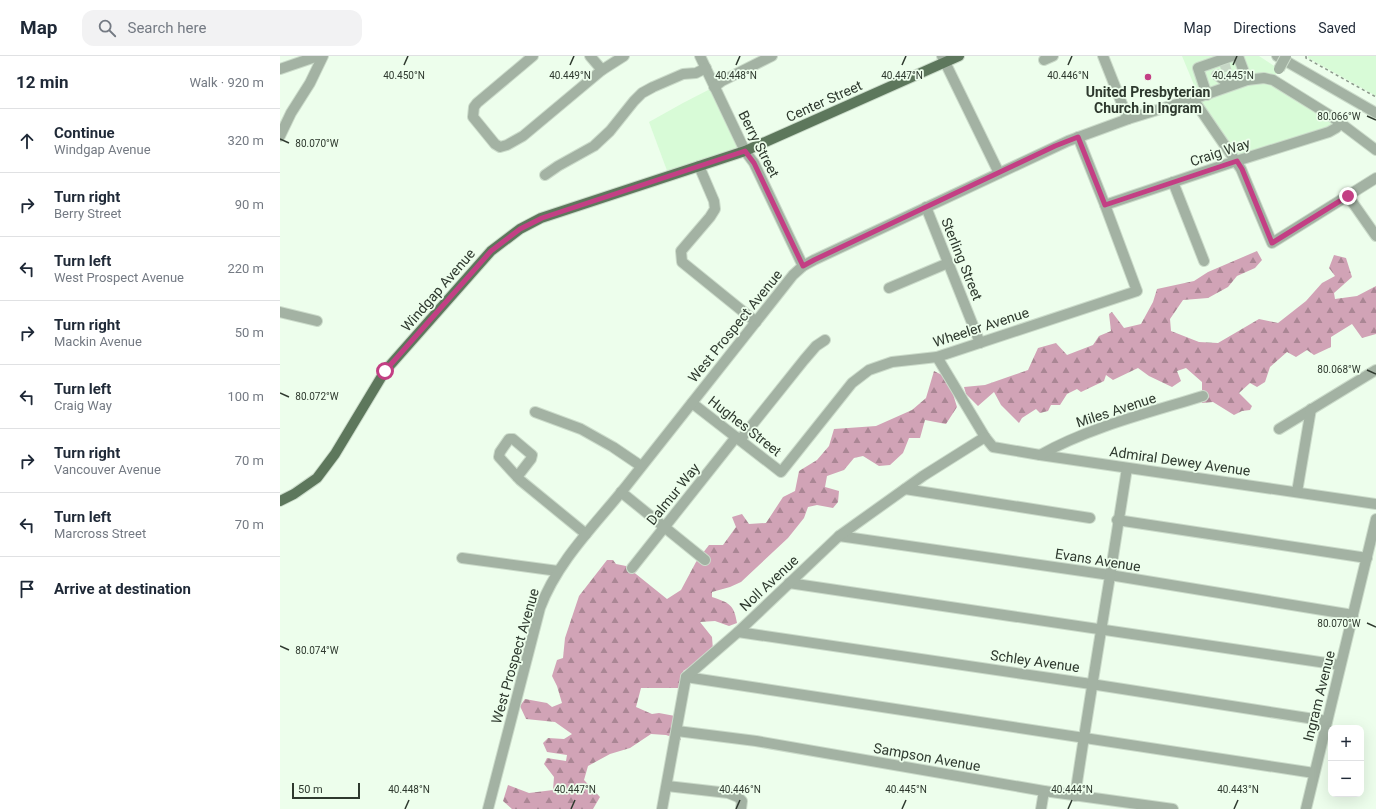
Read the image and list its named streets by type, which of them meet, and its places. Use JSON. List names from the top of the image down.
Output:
{
  "streets": {
    "main road": ["Center Street", "Windgap Avenue"],
    "street": [
      "Berry Street",
      "Craig Way",
      "Sterling Street",
      "West Prospect Avenue",
      "Wheeler Avenue",
      "Miles Avenue",
      "Hughes Street",
      "Admiral Dewey Avenue",
      "Dalmur Way",
      "Evans Avenue",
      "Noll Avenue",
      "Schley Avenue",
      "Ingram Avenue",
      "Sampson Avenue"
    ]
  },
  "crossings": [
    ["Center Street", "Berry Street"],
    ["Center Street", "Windgap Avenue"],
    ["Berry Street", "Windgap Avenue"],
    ["Berry Street", "West Prospect Avenue"],
    ["Craig Way", "Wheeler Avenue"],
    ["Sterling Street", "West Prospect Avenue"],
    ["Sterling Street", "Wheeler Avenue"],
    ["West Prospect Avenue", "Hughes Street"],
    ["Wheeler Avenue", "Hughes Street"],
    ["Miles Avenue", "Admiral Dewey Avenue"],
    ["Hughes Street", "Dalmur Way"],
    ["Admiral Dewey Avenue", "Noll Avenue"],
    ["Evans Avenue", "Noll Avenue"],
    ["Evans Avenue", "Ingram Avenue"],
    ["Noll Avenue", "Schley Avenue"],
    ["Schley Avenue", "Ingram Avenue"]
  ],
  "places": ["United Presbyterian Church in Ingram"],
  "scale_bar": "50 m",
  "page": {
    "header": "Map",
    "search": "Search here",
    "nav": ["Map", "Directions", "Saved"],
    "heading": ["12 min", "Walk · 920 m"],
    "list": [
      ["Continue", "Windgap Avenue", "320 m"],
      ["Turn right", "Berry Street", "90 m"],
      ["Turn left", "West Prospect Avenue", "220 m"],
      ["Turn right", "Mackin Avenue", "50 m"],
      ["Turn left", "Craig Way", "100 m"],
      ["Turn right", "Vancouver Avenue", "70 m"],
      ["Turn left", "Marcross Street", "70 m"],
      "Arrive at destination"
    ],
    "map_buttons": ["+", "−"],
    "scale": "50 m"
  },
  "coordinates": [
    "40.450°N",
    "40.448°N",
    "40.447°N",
    "40.446°N",
    "40.445°N",
    "40.449°N",
    "80.066°W",
    "80.070°W",
    "80.068°W",
    "80.072°W",
    "80.074°W",
    "40.444°N",
    "40.443°N"
  ]
}
